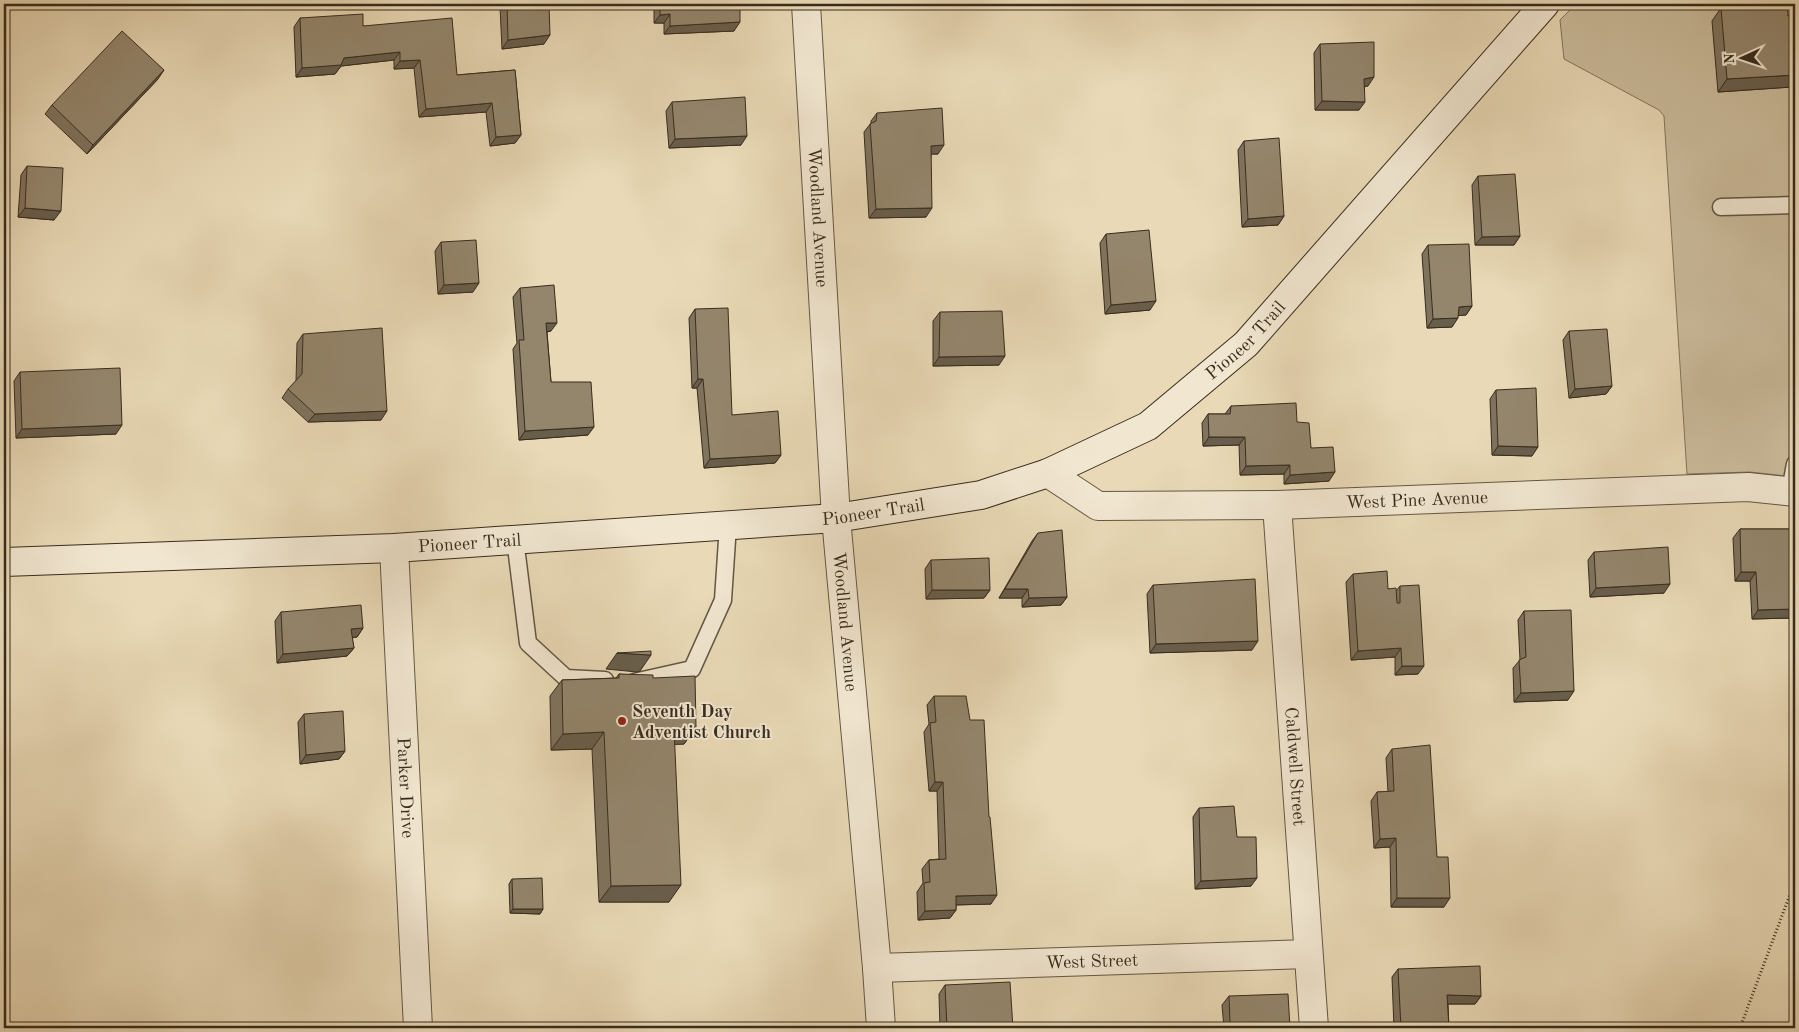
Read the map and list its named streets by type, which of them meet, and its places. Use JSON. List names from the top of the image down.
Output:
{
  "streets": {
    "street": [
      "Woodland Avenue",
      "Pioneer Trail",
      "West Pine Avenue",
      "Caldwell Street",
      "Parker Drive",
      "West Street"
    ]
  },
  "crossings": [
    ["Woodland Avenue", "Pioneer Trail"],
    ["Woodland Avenue", "West Street"],
    ["Pioneer Trail", "West Pine Avenue"],
    ["Pioneer Trail", "Parker Drive"],
    ["West Pine Avenue", "Caldwell Street"],
    ["Caldwell Street", "West Street"]
  ],
  "places": ["Seventh Day Adventist Church"],
  "north": "left"
}
